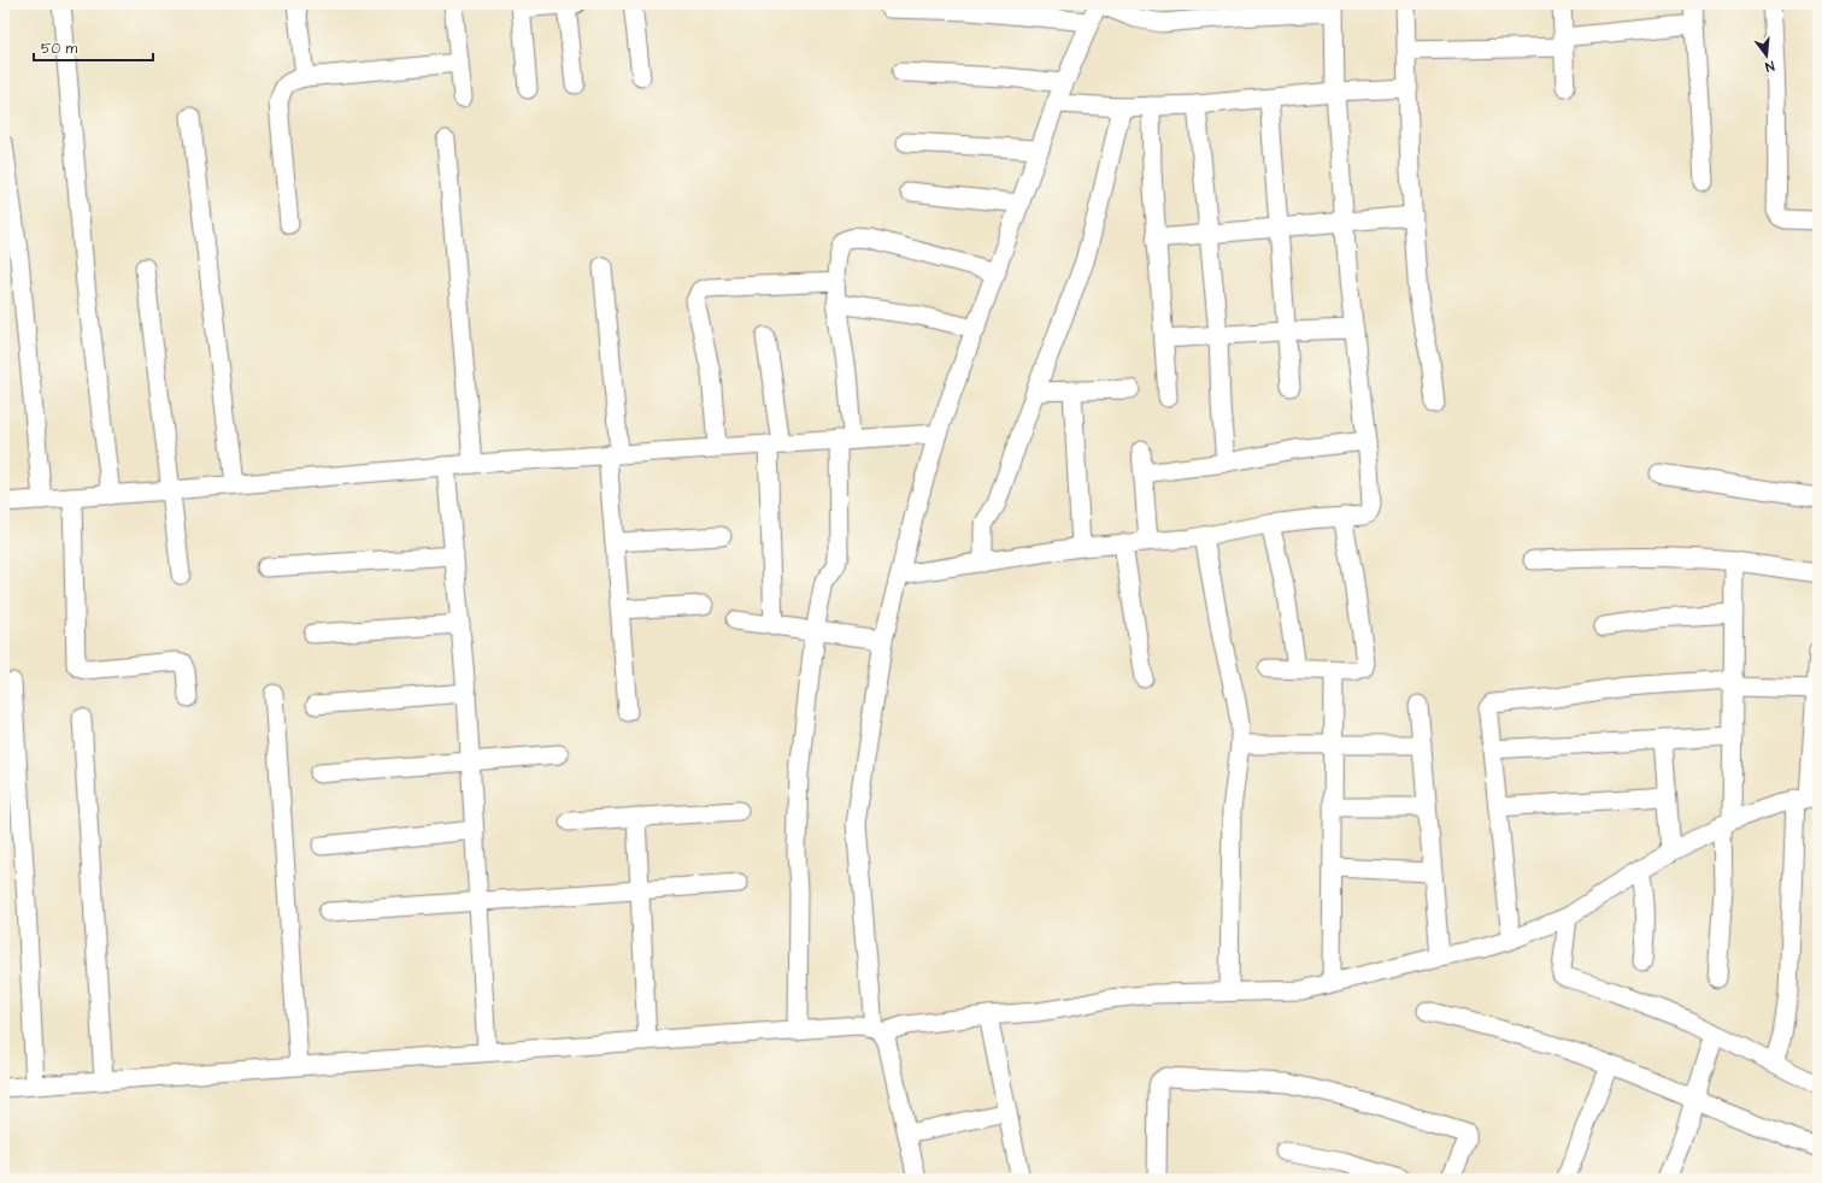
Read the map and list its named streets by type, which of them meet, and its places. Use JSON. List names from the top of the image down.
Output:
{
  "scale_bar": "50 m",
  "north": "bottom"
}
